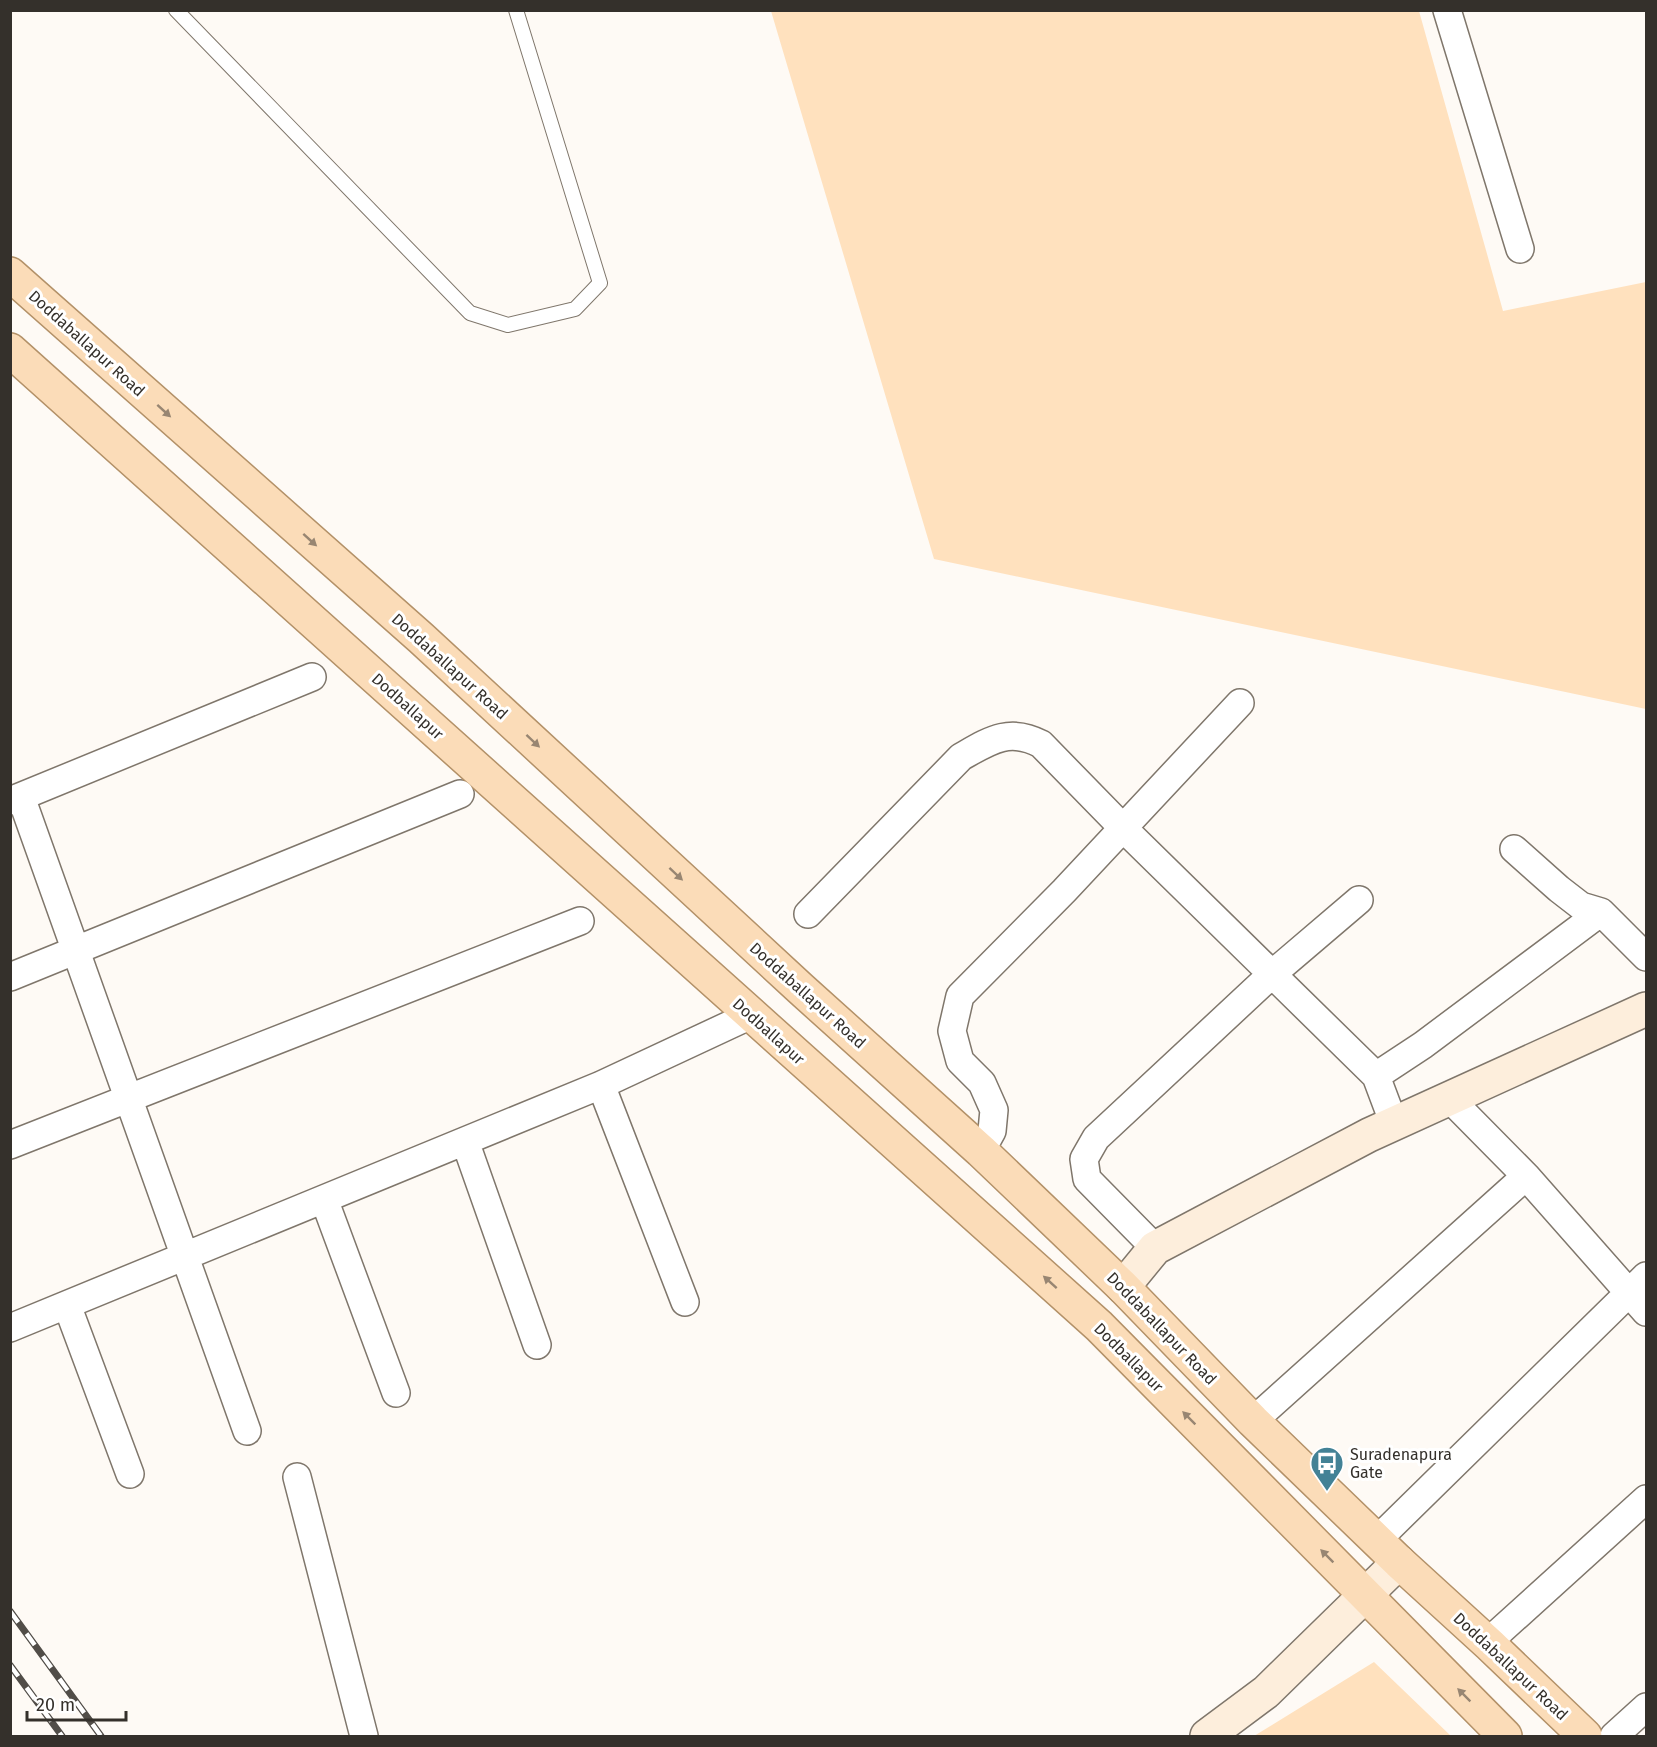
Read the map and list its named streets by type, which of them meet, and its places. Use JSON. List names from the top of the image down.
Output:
{
  "streets": {
    "main road": ["Doddaballapur Road", "Dodballapur"]
  },
  "one_way": ["Doddaballapur Road", "Dodballapur"],
  "places": {
    "bus stop": ["Suradenapura Gate"]
  },
  "scale_bar": "20 m"
}
